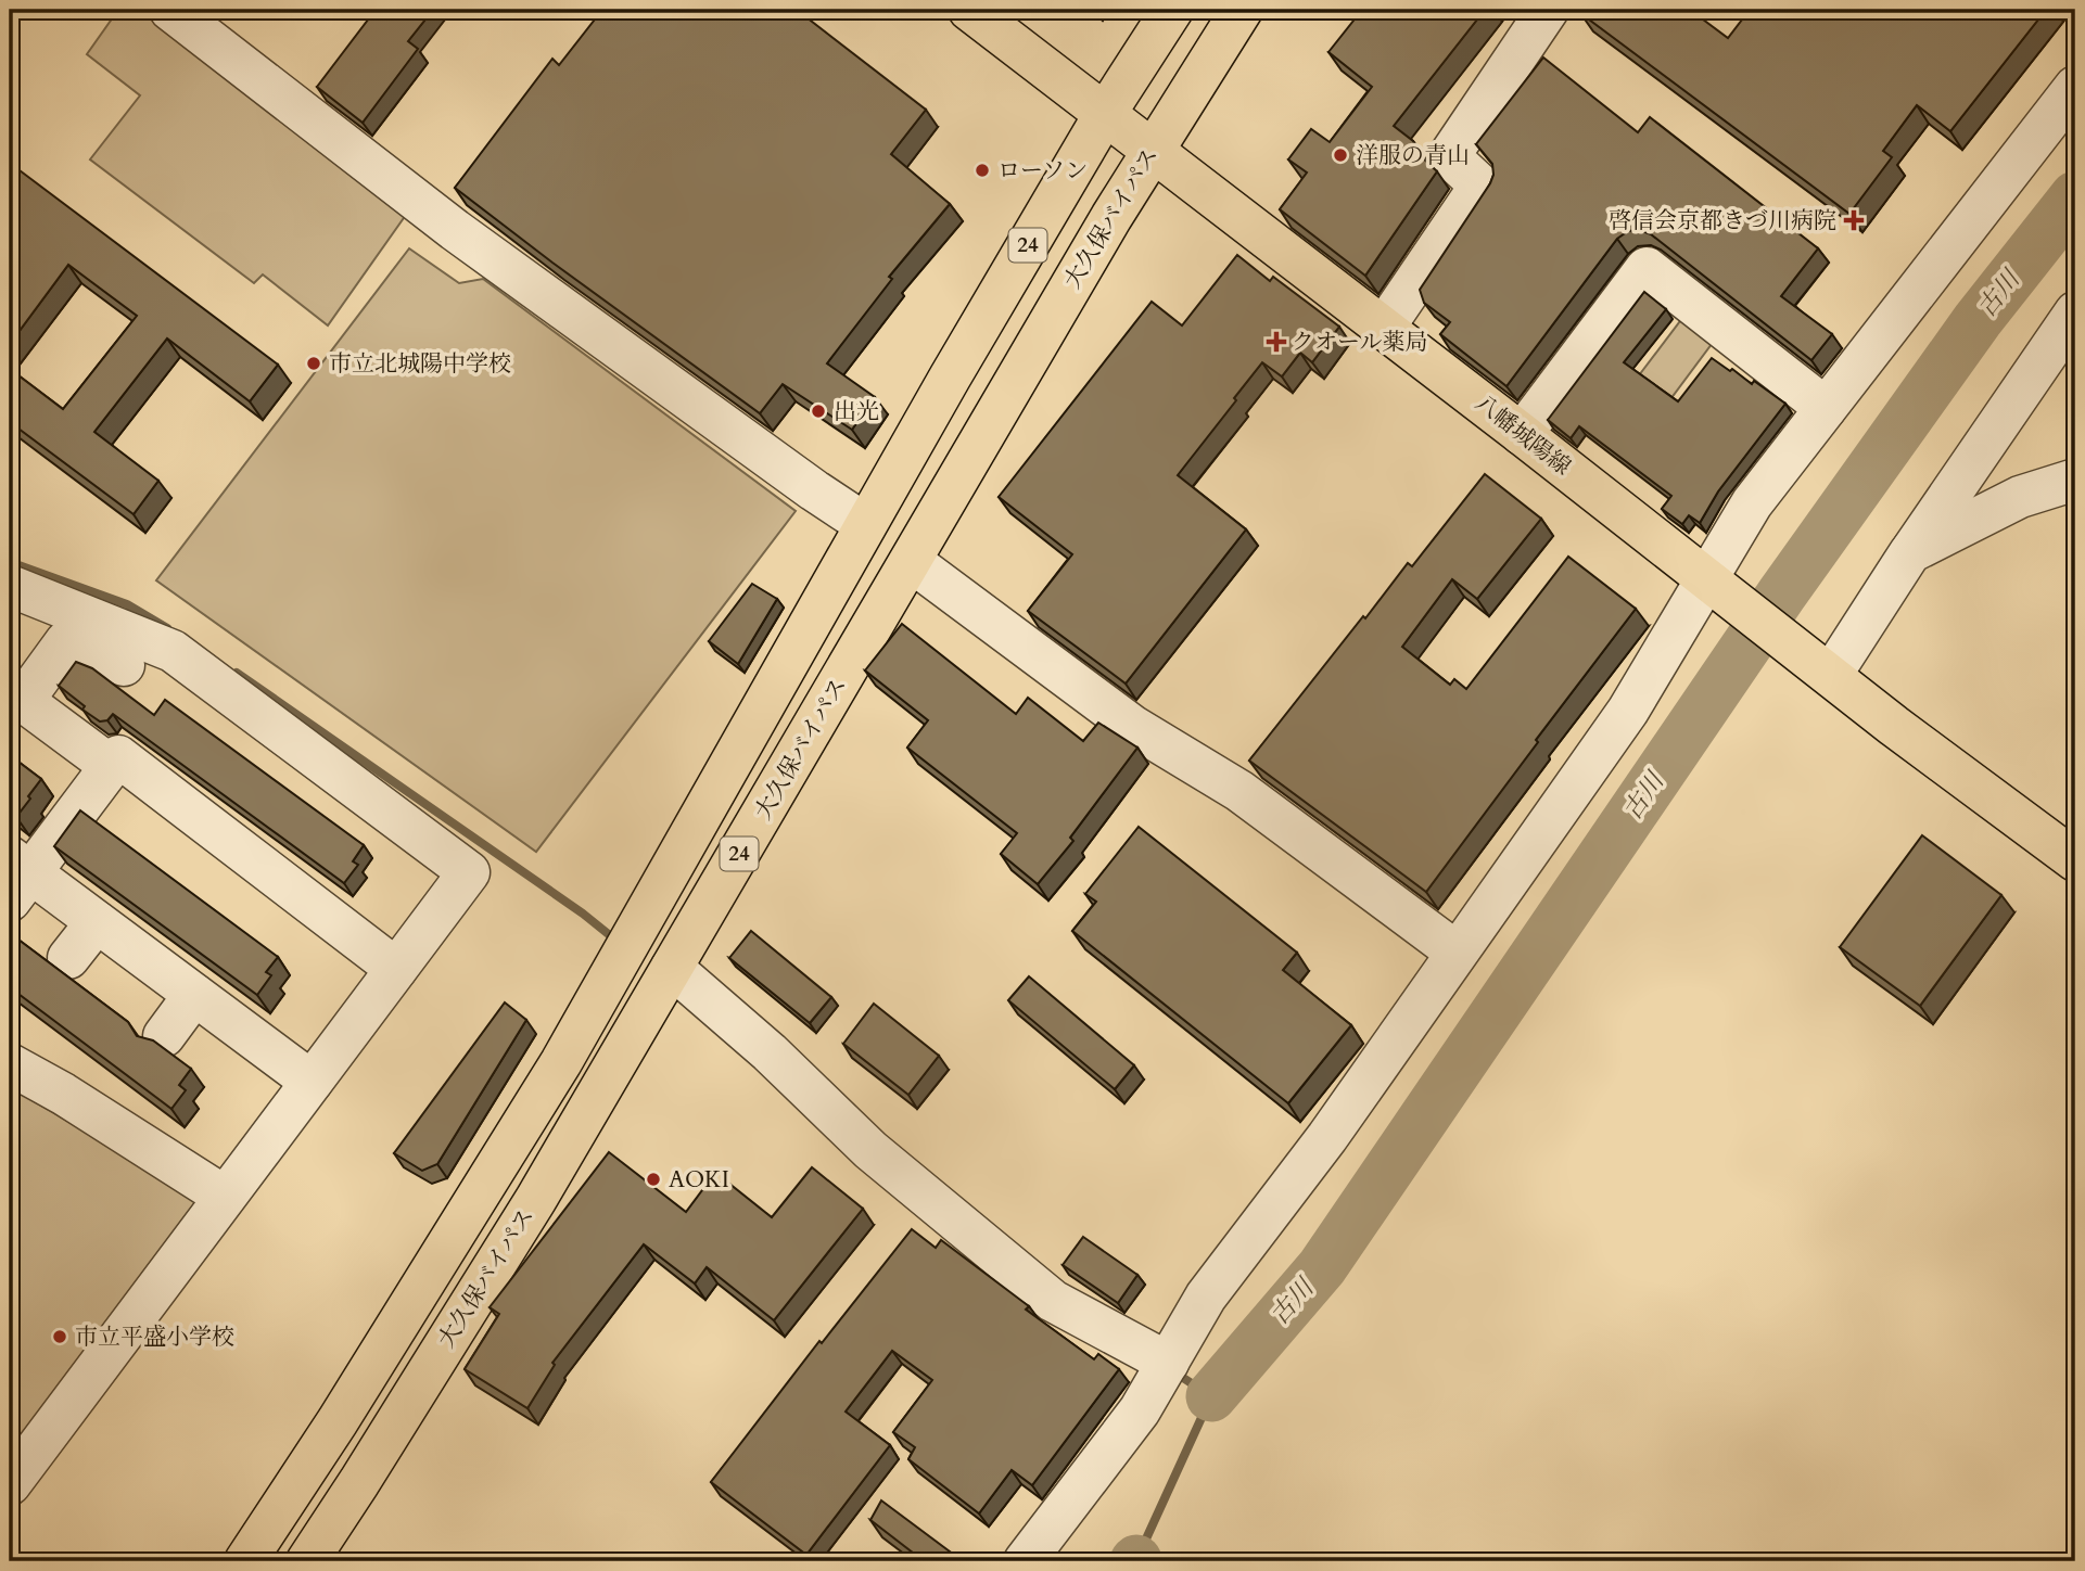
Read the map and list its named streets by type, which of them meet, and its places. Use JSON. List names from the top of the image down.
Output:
{
  "streets": {
    "main road": ["大久保バイパス", "24", "八幡城陽線"]
  },
  "crossings": [
    ["大久保バイパス", "八幡城陽線"],
    ["24", "八幡城陽線"]
  ],
  "water": ["古川"],
  "places": {
    "other": [
      "洋服の青山",
      "ローソン",
      "市立北城陽中学校",
      "出光",
      "AOKI",
      "市立平盛小学校"
    ],
    "health": ["啓信会京都きづ川病院", "クオール薬局"]
  }
}
